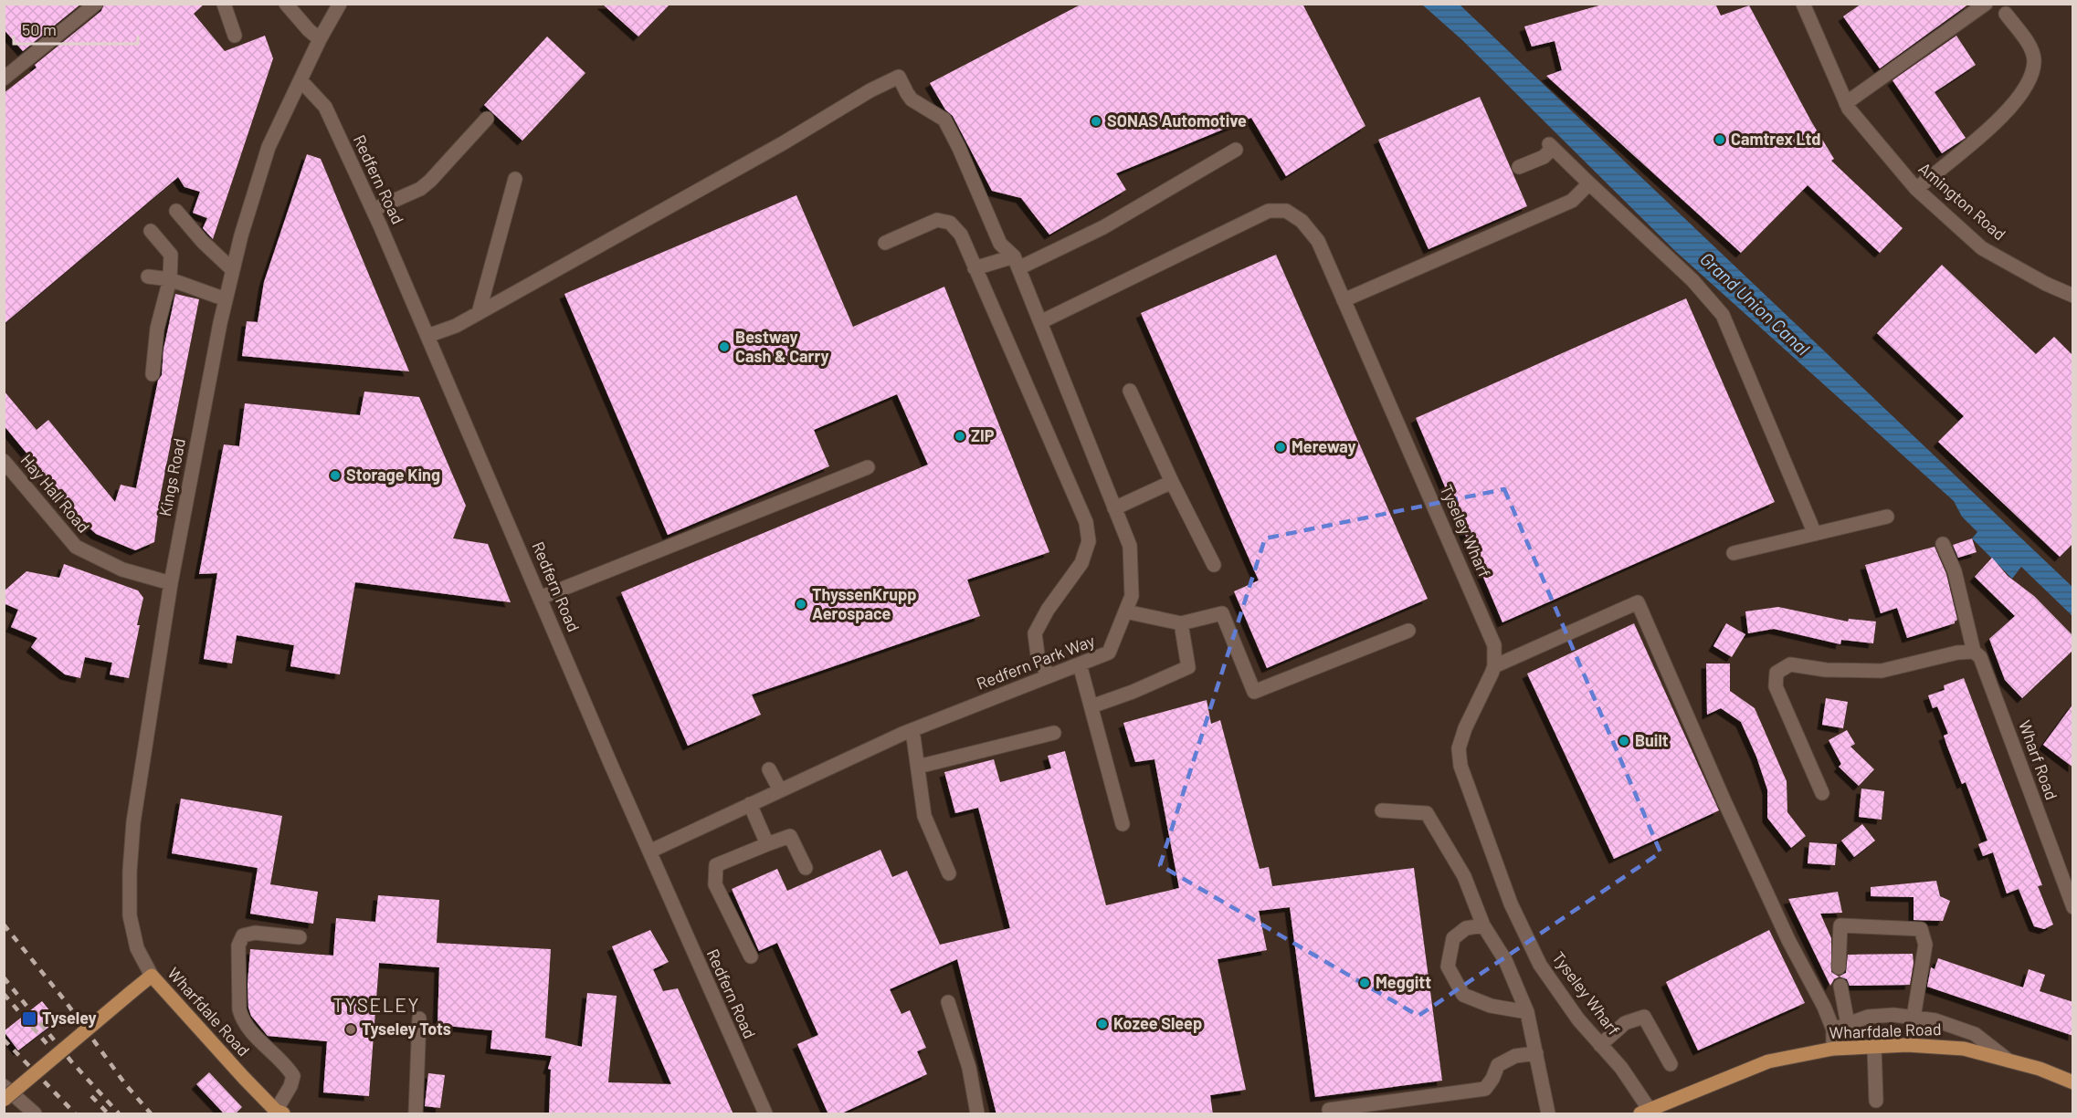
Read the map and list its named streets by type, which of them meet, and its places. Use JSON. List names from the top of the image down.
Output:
{
  "streets": {
    "main road": ["Wharfdale Road"],
    "street": [
      "Redfern Road",
      "Amington Road",
      "Kings Road",
      "Hay Hall Road",
      "Tyseley Wharf",
      "Redfern Park Way",
      "Wharf Road"
    ]
  },
  "crossings": [
    ["Redfern Road", "Kings Road"],
    ["Redfern Road", "Redfern Park Way"],
    ["Kings Road", "Hay Hall Road"],
    ["Kings Road", "Wharfdale Road"],
    ["Tyseley Wharf", "Redfern Park Way"],
    ["Tyseley Wharf", "Wharfdale Road"]
  ],
  "districts": ["TYSELEY"],
  "water": ["Grand Union Canal"],
  "places": {
    "other": [
      "SONAS Automotive",
      "Camtrex Ltd",
      "Bestway Cash & Carry",
      "ZIP",
      "Mereway",
      "Storage King",
      "ThyssenKrupp Aerospace",
      "Built",
      "Meggitt",
      "Kozee Sleep",
      "Tyseley Tots"
    ],
    "transit": ["Tyseley"]
  },
  "scale_bar": "50 m"
}
